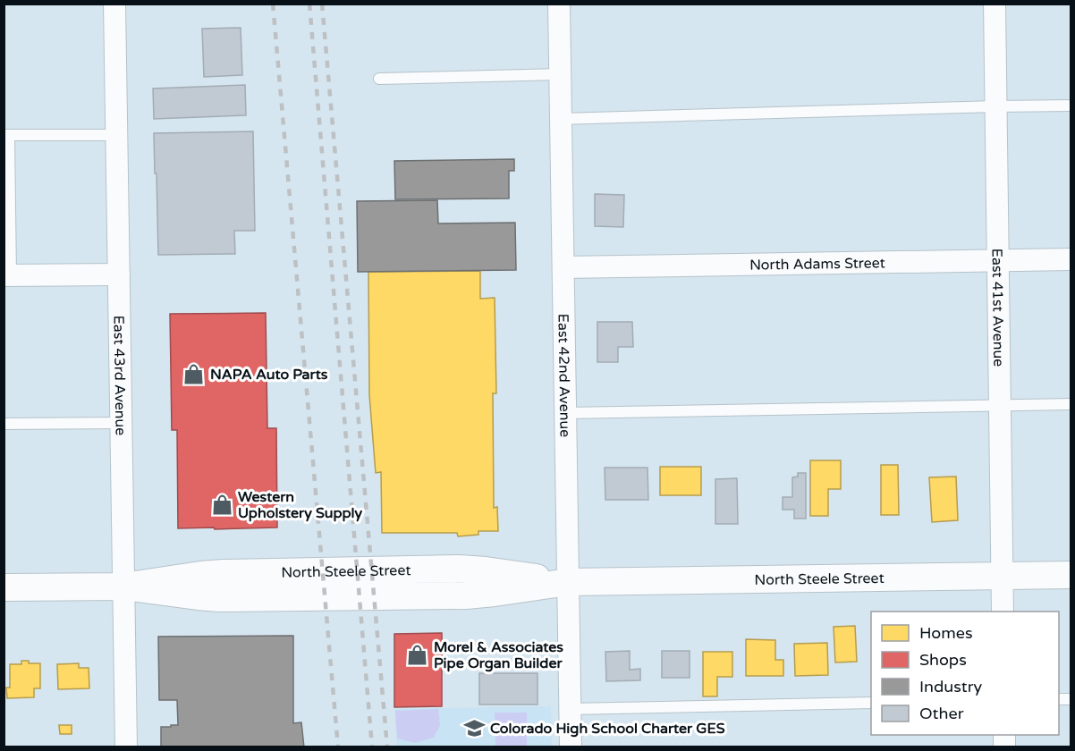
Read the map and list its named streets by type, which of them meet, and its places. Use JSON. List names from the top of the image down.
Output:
{
  "streets": {
    "street": [
      "North Adams Street",
      "East 41st Avenue",
      "East 43rd Avenue",
      "East 42nd Avenue",
      "North Steele Street"
    ]
  },
  "crossings": [
    ["North Adams Street", "East 41st Avenue"],
    ["North Adams Street", "East 42nd Avenue"],
    ["East 41st Avenue", "North Steele Street"],
    ["East 43rd Avenue", "North Steele Street"],
    ["East 42nd Avenue", "North Steele Street"]
  ],
  "places": {
    "shop": ["NAPA Auto Parts", "Western Upholstery Supply", "Morel & Associates Pipe Organ Builder"],
    "school or university": ["Colorado High School Charter GES"]
  },
  "legend": [
    "Homes",
    "Shops",
    "Industry",
    "Other"
  ]
}
